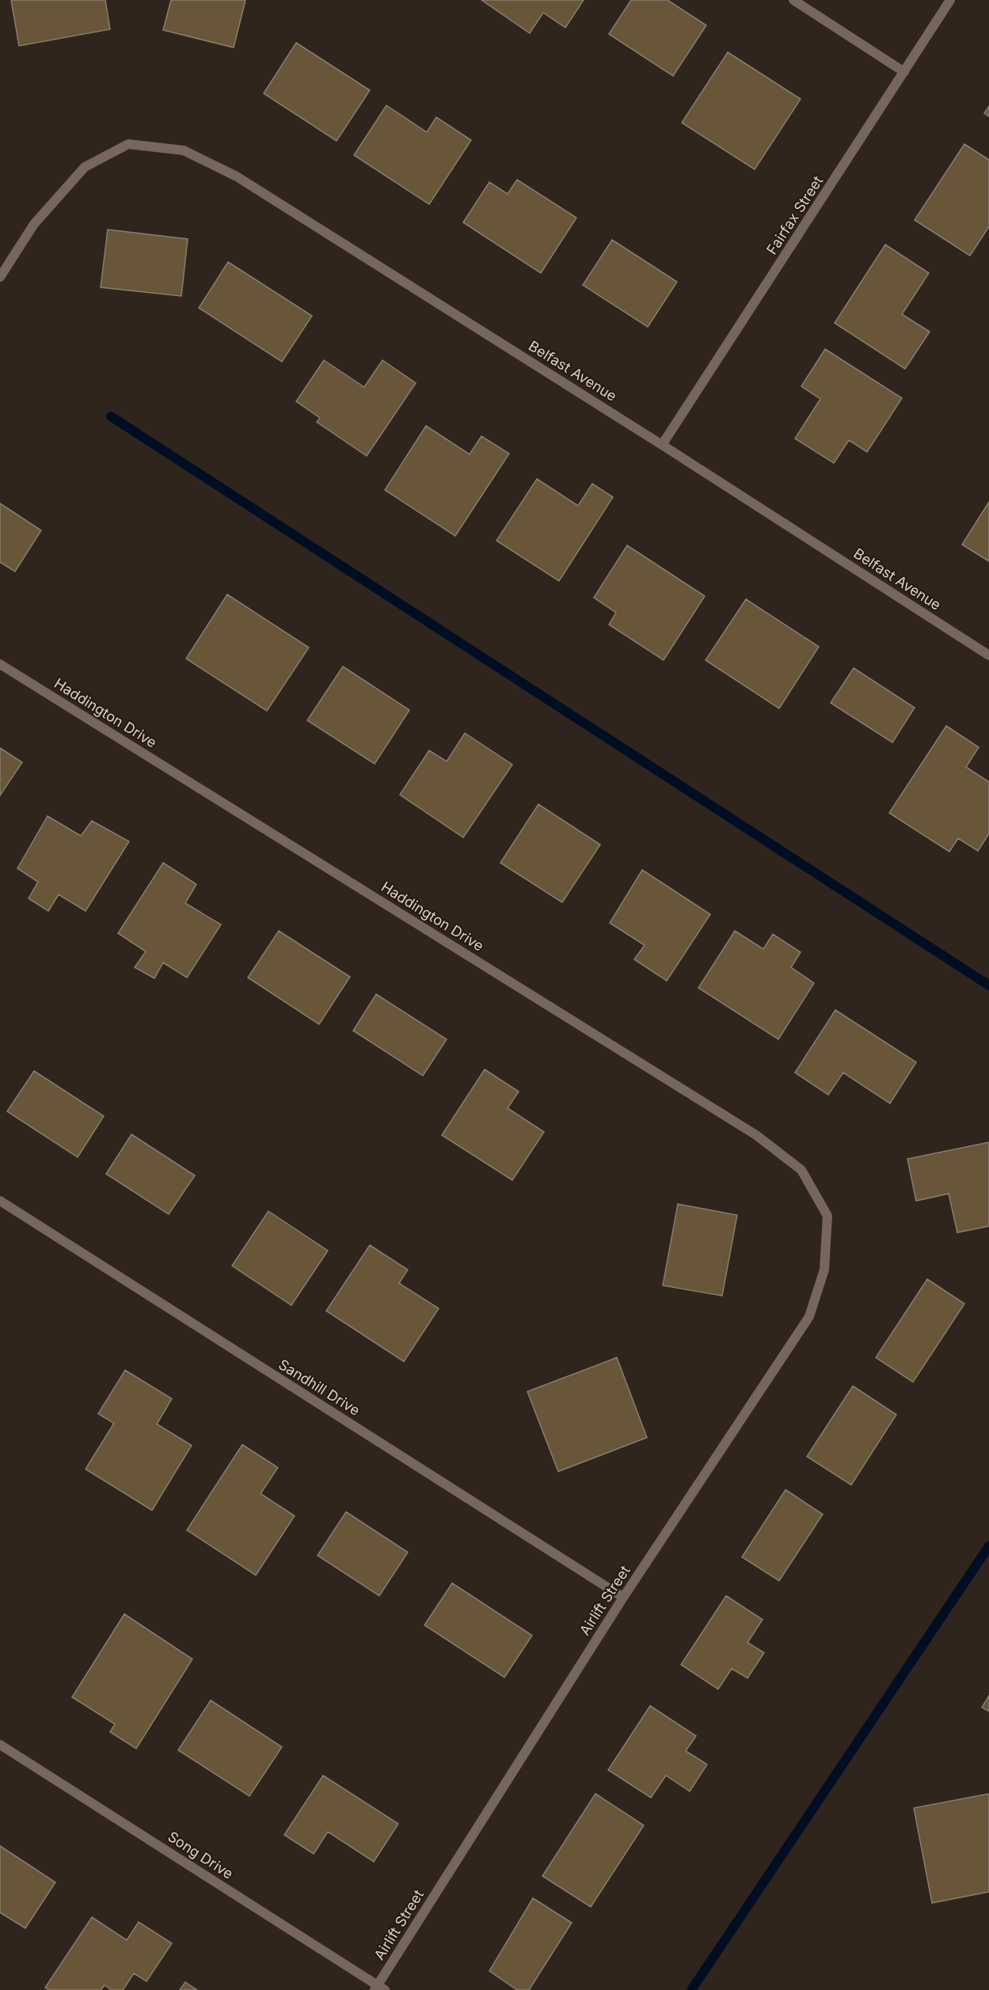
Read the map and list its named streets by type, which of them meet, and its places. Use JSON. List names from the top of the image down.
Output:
{
  "streets": {
    "street": [
      "Fairfax Street",
      "Belfast Avenue",
      "Haddington Drive",
      "Sandhill Drive",
      "Airlift Street",
      "Song Drive"
    ]
  },
  "crossings": [
    ["Fairfax Street", "Belfast Avenue"],
    ["Haddington Drive", "Airlift Street"],
    ["Sandhill Drive", "Airlift Street"],
    ["Airlift Street", "Song Drive"]
  ]
}
